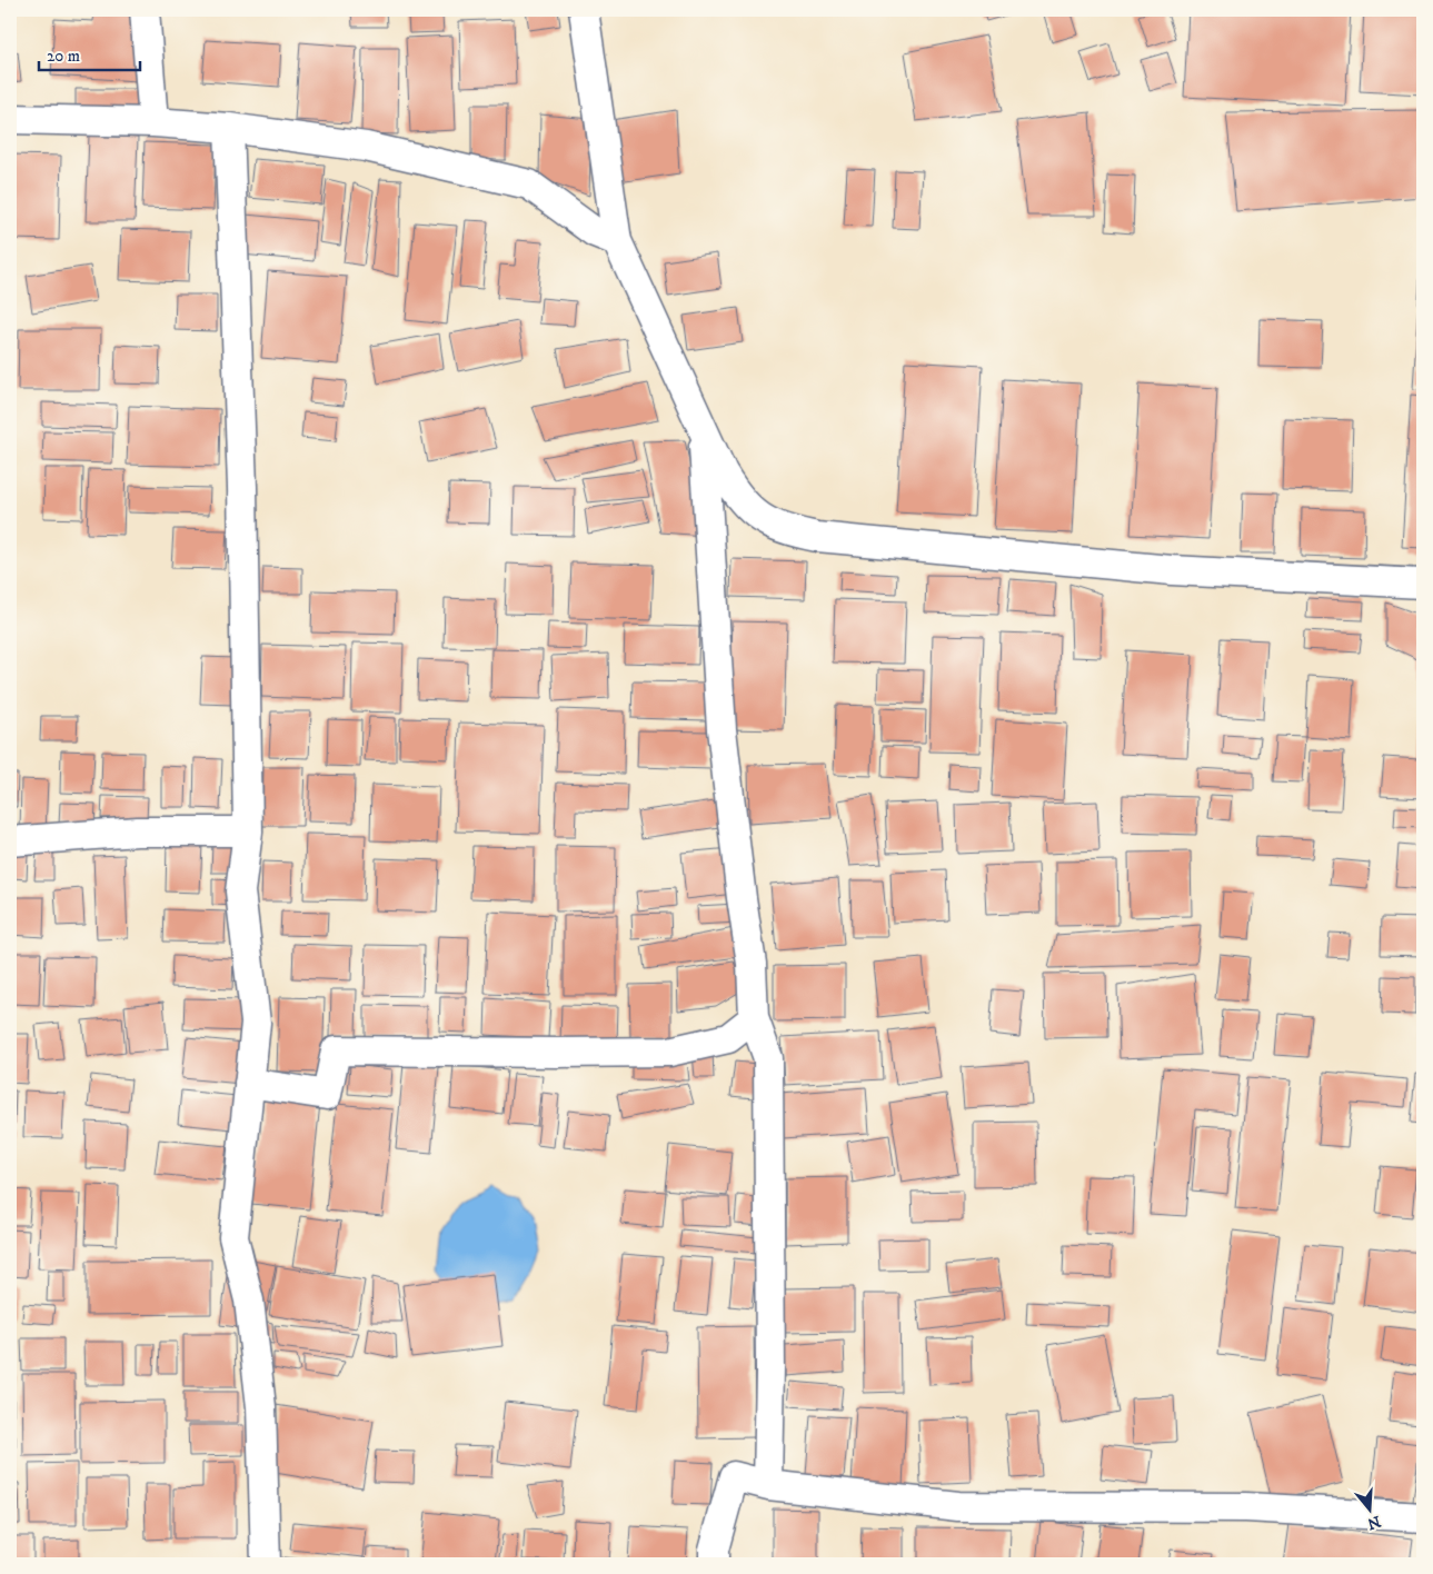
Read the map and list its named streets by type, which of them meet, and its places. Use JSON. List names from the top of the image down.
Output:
{
  "scale_bar": "20 m",
  "north": "bottom"
}
